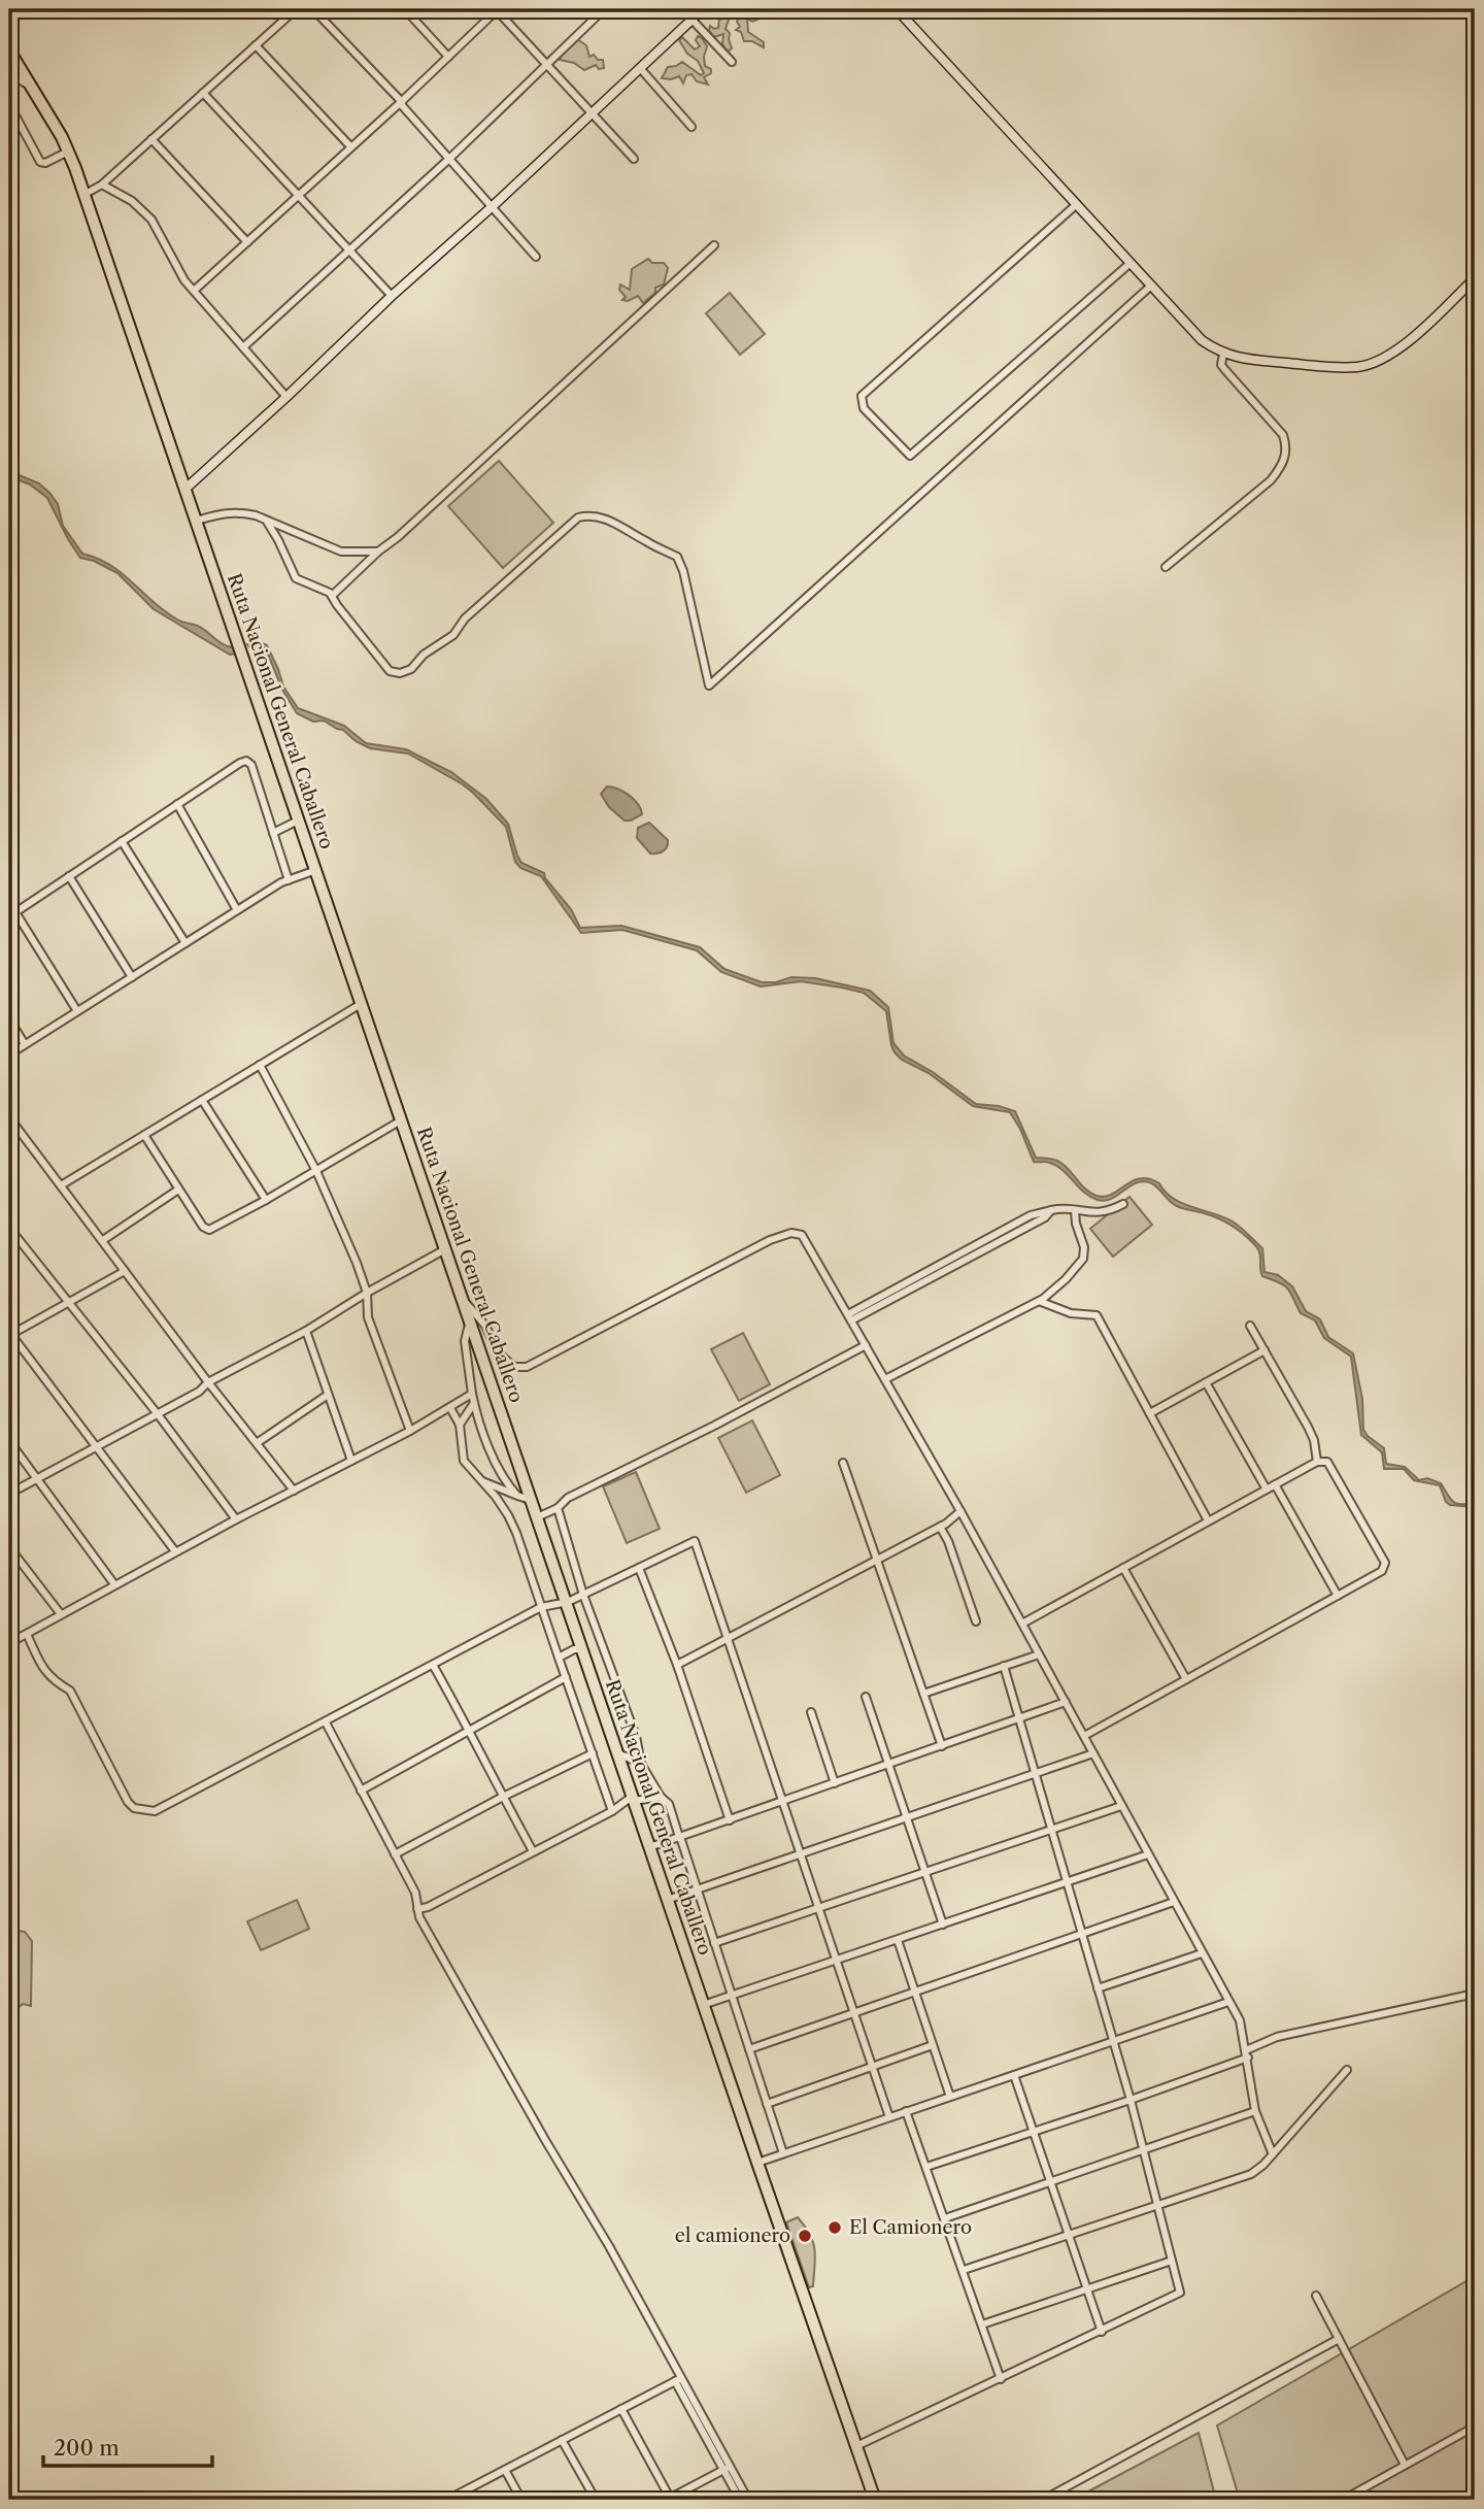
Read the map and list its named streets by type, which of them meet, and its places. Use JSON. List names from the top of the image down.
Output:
{
  "streets": {
    "highway": ["Ruta Nacional General Caballero"]
  },
  "places": ["El Camionero", "el camionero"],
  "scale_bar": "200 m"
}
